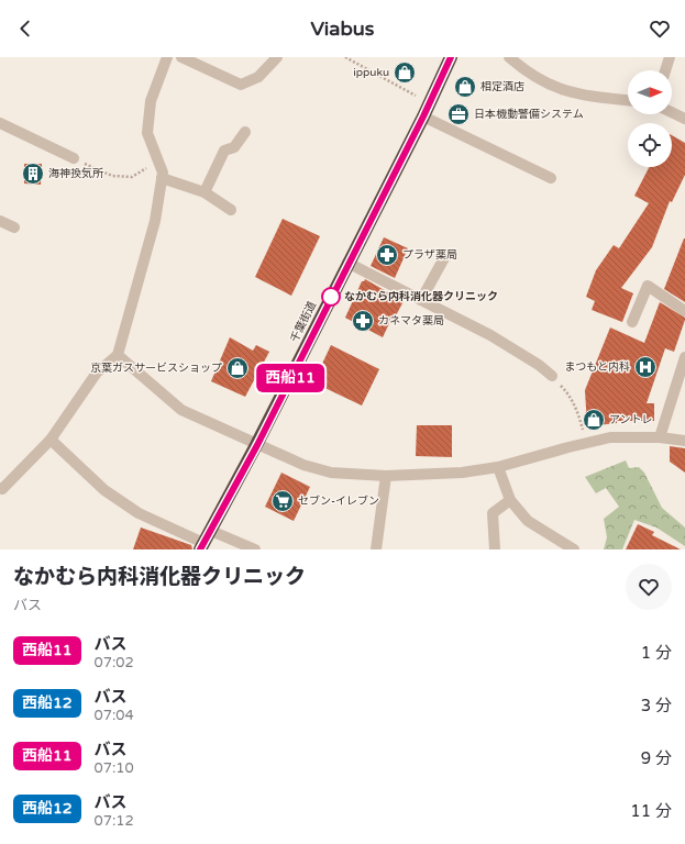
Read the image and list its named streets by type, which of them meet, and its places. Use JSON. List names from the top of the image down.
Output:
{
  "streets": {
    "highway": ["千葉街道"]
  },
  "places": {
    "shop": [
      "ippuku",
      "相定酒店",
      "京葉ガスサービスショップ",
      "アントレ"
    ],
    "office": ["日本機動警備システム"],
    "building": ["海神換気所"],
    "pharmacy": ["プラザ薬局", "カネマタ薬局"],
    "other": ["なかむら内科消化器クリニック"],
    "hospital": ["まつもと内科"],
    "supermarket": ["セブン-イレブン"]
  },
  "lines": ["bus line 西船11"],
  "north": "right",
  "page": {
    "header": "Viabus",
    "on_map": "西船11",
    "heading": ["なかむら内科消化器クリニック", "バス"],
    "list": [
      {
        "mark": "西船11",
        "name": "バス",
        "note": "07:02",
        "value": "1 分"
      },
      {
        "mark": "西船12",
        "name": "バス",
        "note": "07:04",
        "value": "3 分"
      },
      {
        "mark": "西船11",
        "name": "バス",
        "note": "07:10",
        "value": "9 分"
      },
      {
        "mark": "西船12",
        "name": "バス",
        "note": "07:12",
        "value": "11 分"
      }
    ]
  }
}
